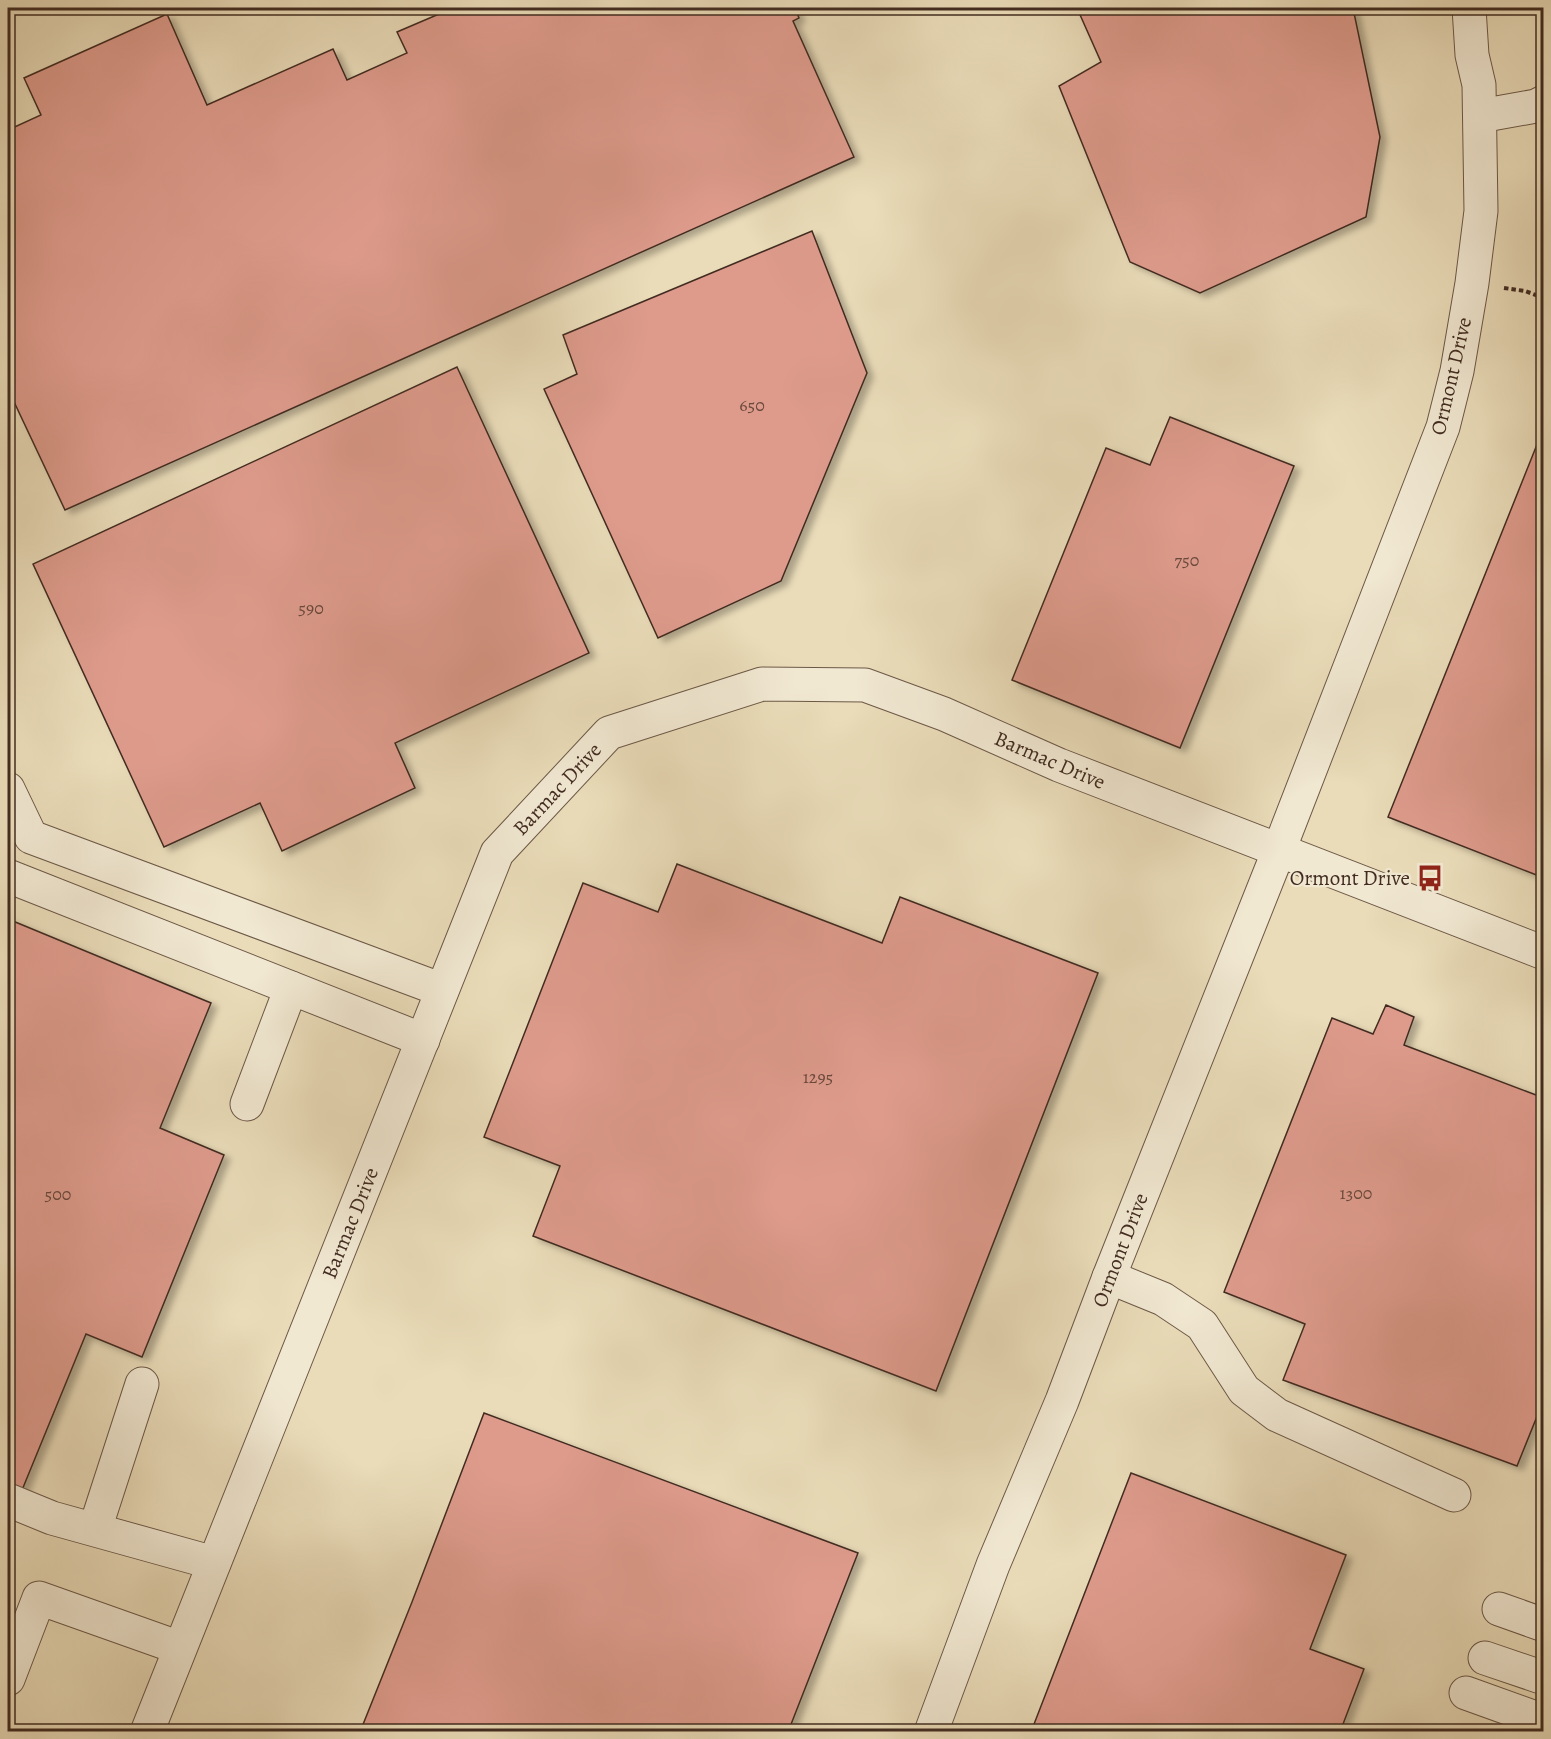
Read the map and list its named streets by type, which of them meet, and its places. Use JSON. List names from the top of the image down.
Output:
{
  "streets": {
    "street": ["Ormont Drive", "Barmac Drive"]
  },
  "crossings": [
    ["Ormont Drive", "Barmac Drive"]
  ],
  "places": {
    "bus stop": ["Ormont Drive"]
  },
  "house_numbers": [
    "650",
    "750",
    "590",
    "1295",
    "1300",
    "500"
  ]
}
